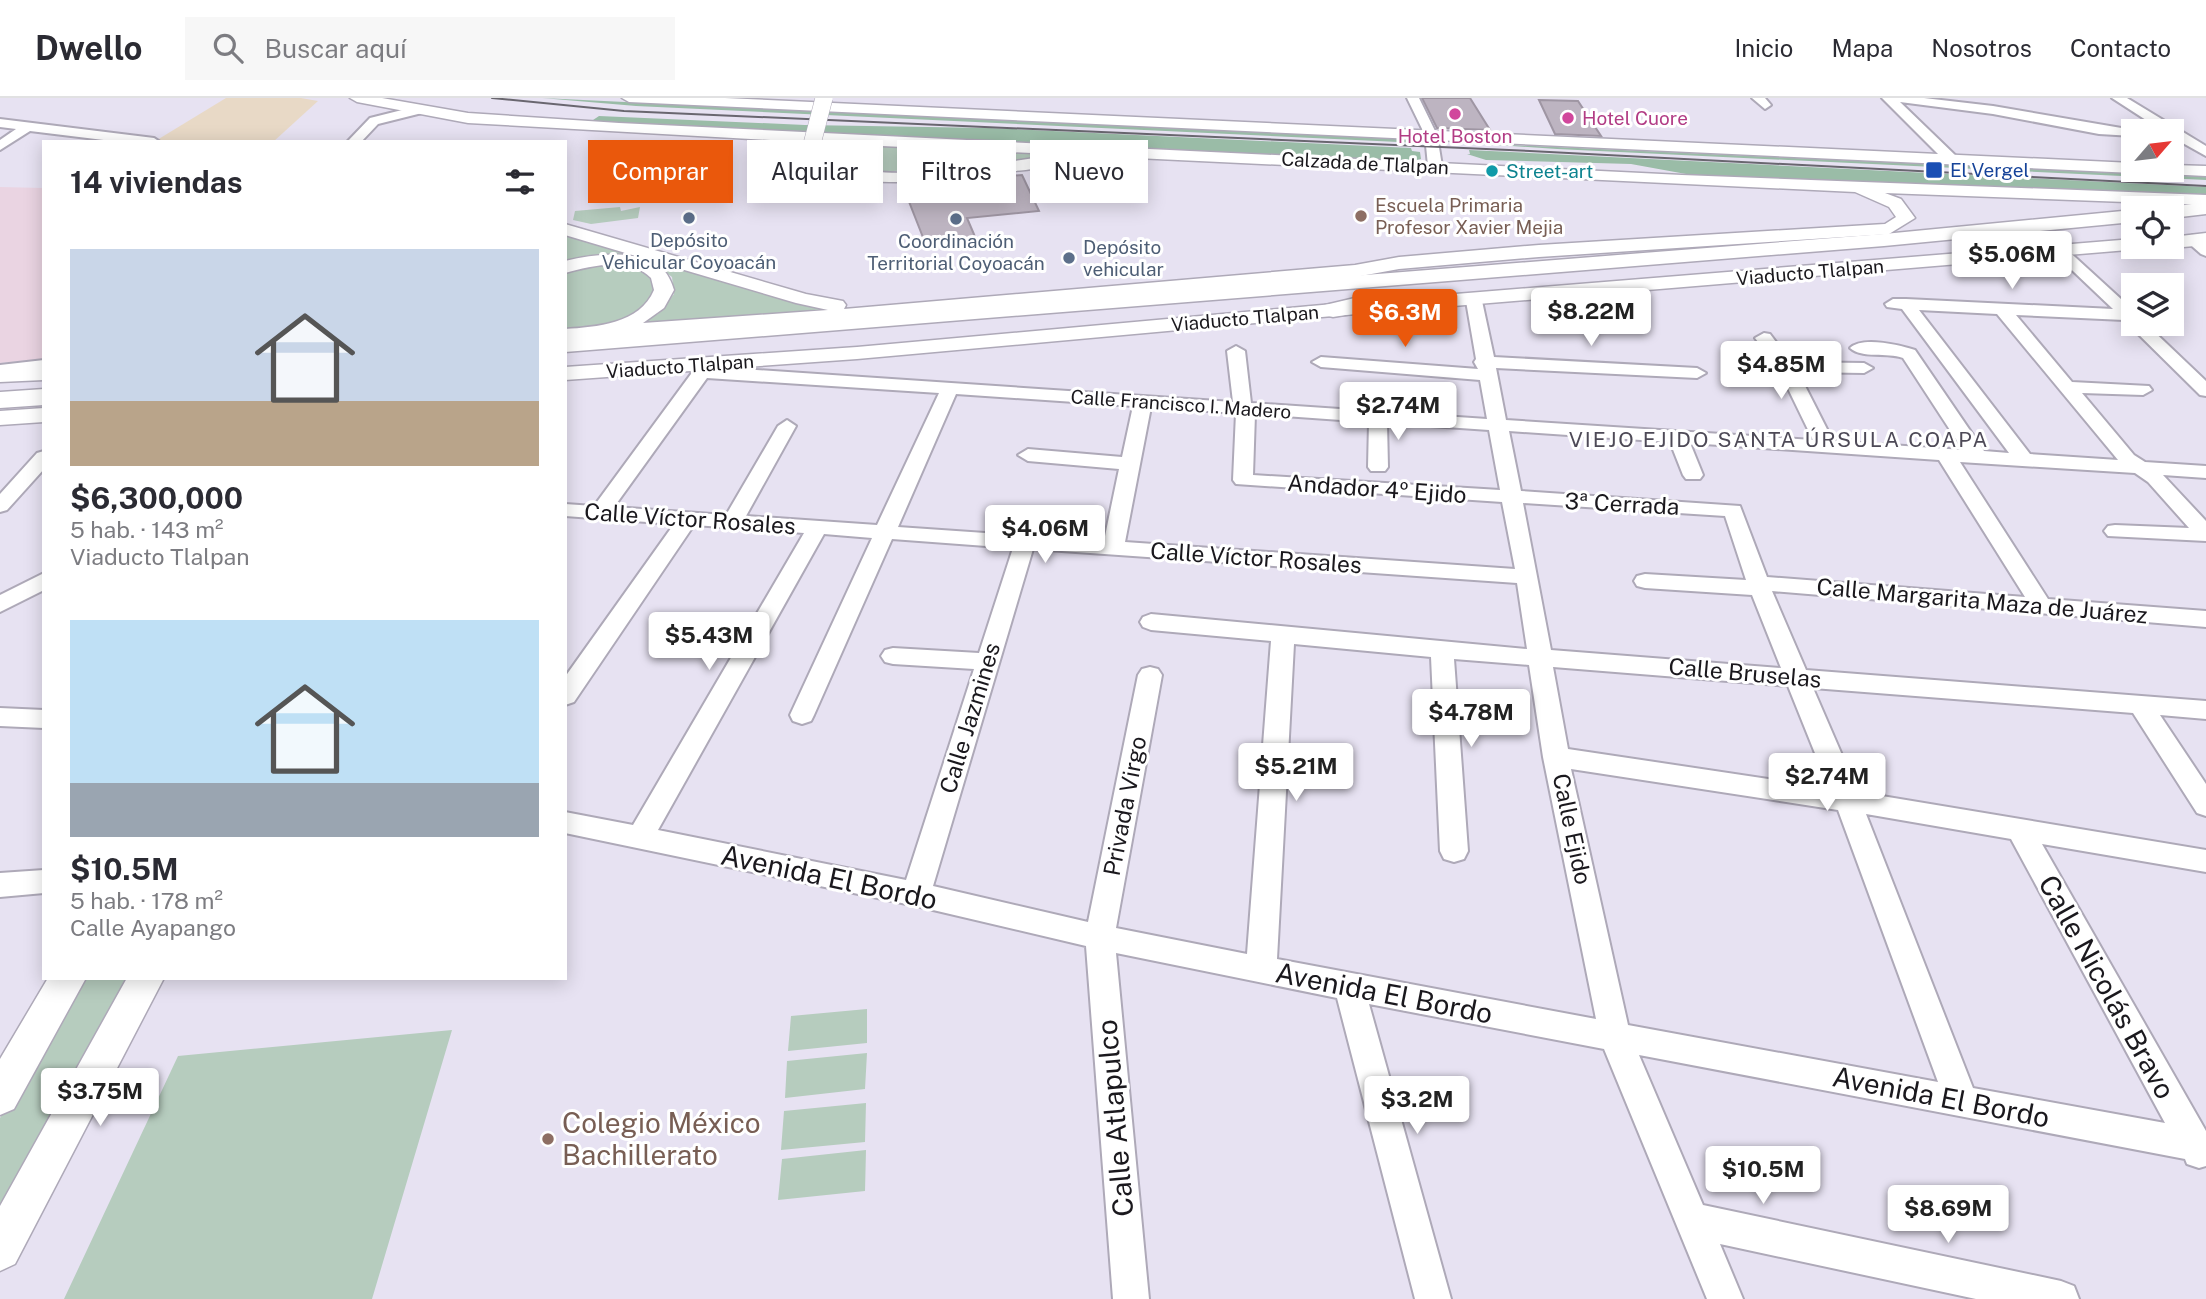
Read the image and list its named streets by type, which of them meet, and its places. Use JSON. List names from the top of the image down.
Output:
{
  "streets": {
    "highway": ["Viaducto Tlalpan"],
    "main road": ["Calzada de Tlalpan"],
    "street": [
      "Calle Francisco I. Madero",
      "Andador 4º Ejido",
      "3ª Cerrada",
      "Calle Víctor Rosales",
      "Calle Margarita Maza de Juárez",
      "Calle Bruselas",
      "Calle Jazmines",
      "Privada Virgo",
      "Calle Ejido",
      "Avenida El Bordo",
      "Calle Nicolás Bravo",
      "Calle Atlapulco"
    ]
  },
  "crossings": [
    ["Calzada de Tlalpan", "Viaducto Tlalpan"],
    ["Viaducto Tlalpan", "Calle Francisco I. Madero"],
    ["Viaducto Tlalpan", "Calle Ejido"],
    ["Calle Francisco I. Madero", "Andador 4º Ejido"],
    ["Calle Francisco I. Madero", "Calle Ejido"],
    ["Andador 4º Ejido", "3ª Cerrada"],
    ["Andador 4º Ejido", "Calle Ejido"],
    ["3ª Cerrada", "Calle Margarita Maza de Juárez"],
    ["3ª Cerrada", "Calle Ejido"],
    ["Calle Víctor Rosales", "Calle Jazmines"],
    ["Calle Víctor Rosales", "Calle Ejido"],
    ["Calle Bruselas", "Calle Ejido"],
    ["Calle Jazmines", "Avenida El Bordo"],
    ["Privada Virgo", "Avenida El Bordo"],
    ["Privada Virgo", "Calle Atlapulco"],
    ["Calle Ejido", "Avenida El Bordo"],
    ["Avenida El Bordo", "Calle Nicolás Bravo"],
    ["Avenida El Bordo", "Calle Atlapulco"]
  ],
  "districts": ["VIEJO EJIDO SANTA ÚRSULA COAPA"],
  "places": {
    "other": [
      "Hotel Boston",
      "Hotel Cuore",
      "Street-art",
      "Escuela Primaria Profesor Xavier Mejia",
      "Depósito Vehicular Coyoacán",
      "Coordinación Territorial Coyoacán",
      "Depósito vehicular",
      "Colegio México Bachillerato"
    ],
    "transit": ["El Vergel"]
  },
  "north": "top right",
  "page": {
    "header": "Dwello",
    "search": "Buscar aquí",
    "nav": [
      "Inicio",
      "Mapa",
      "Nosotros",
      "Contacto"
    ],
    "chip": [
      "Comprar",
      "Alquilar",
      "Filtros",
      "Nuevo"
    ],
    "heading": "14 viviendas",
    "list": [
      {
        "name": "$6,300,000",
        "note": "5 hab. · 143 m² · Viaducto Tlalpan"
      },
      {
        "name": "$10.5M",
        "note": "5 hab. · 178 m² · Calle Ayapango"
      }
    ],
    "price": [
      "$5.06M",
      "$8.22M",
      "$6.3M",
      "$4.85M",
      "$2.74M",
      "$4.06M",
      "$5.43M",
      "$4.78M",
      "$5.21M",
      "$2.74M",
      "$3.75M",
      "$3.2M",
      "$10.5M",
      "$8.69M"
    ]
  }
}
